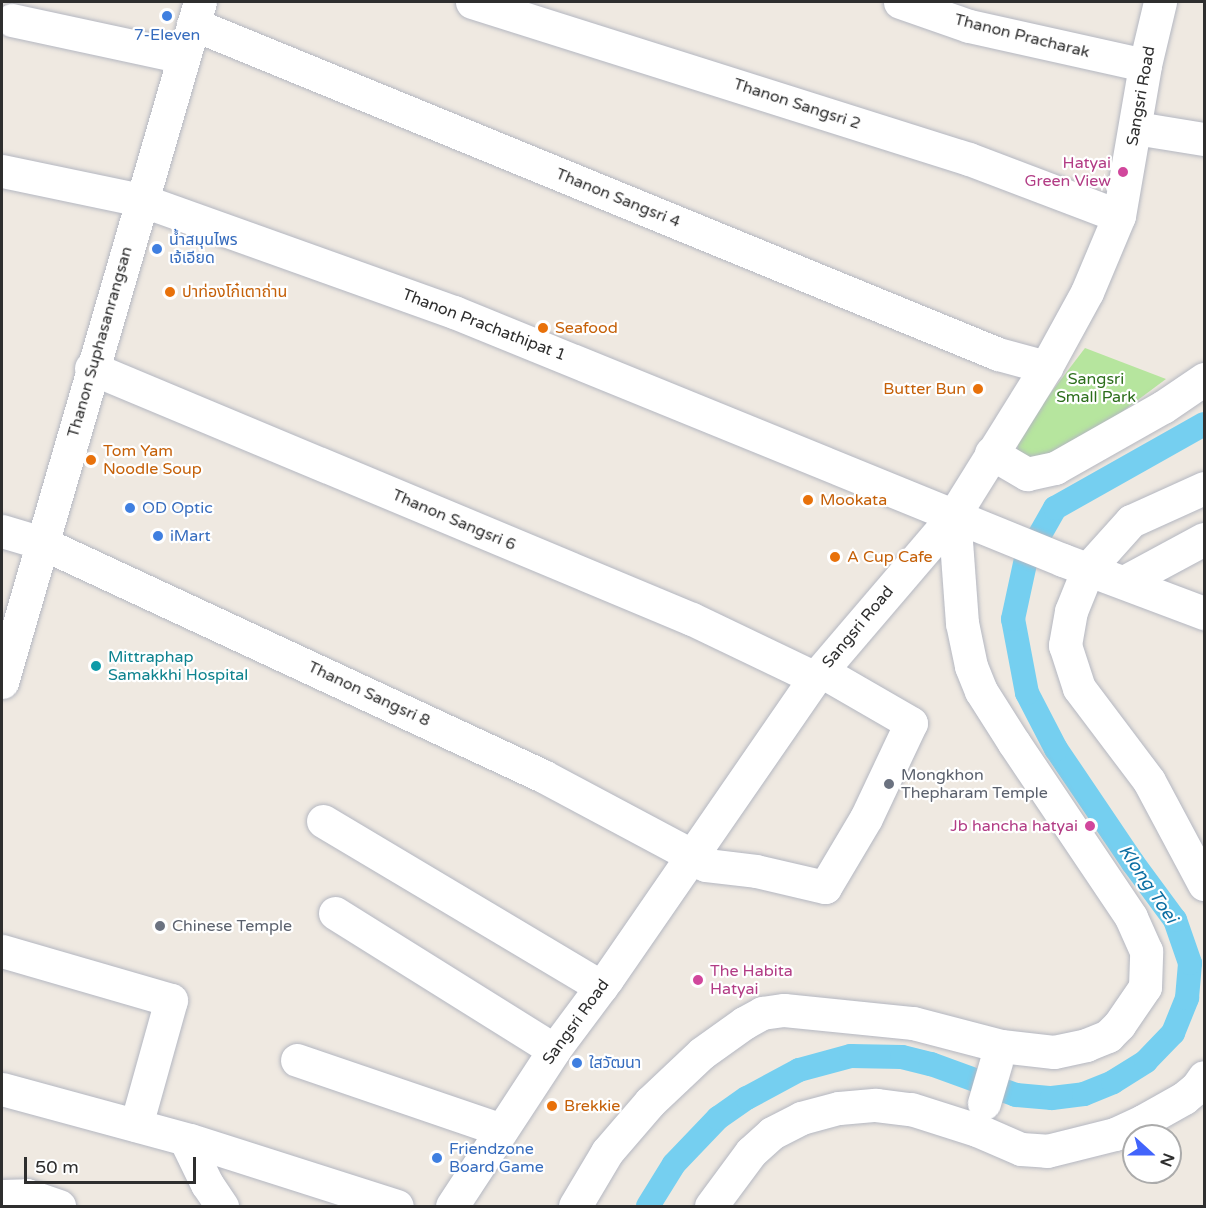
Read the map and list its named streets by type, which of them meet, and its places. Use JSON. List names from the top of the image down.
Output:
{
  "streets": {
    "street": [
      "Thanon Pracharak",
      "Sangsri Road",
      "Thanon Sangsri 2",
      "Thanon Sangsri 4",
      "Thanon Prachathipat 1",
      "Thanon Suphasanrangsan",
      "Thanon Sangsri 6",
      "Thanon Sangsri 8"
    ]
  },
  "crossings": [
    ["Thanon Pracharak", "Sangsri Road"],
    ["Sangsri Road", "Thanon Sangsri 2"],
    ["Sangsri Road", "Thanon Sangsri 4"],
    ["Sangsri Road", "Thanon Prachathipat 1"],
    ["Sangsri Road", "Thanon Sangsri 6"],
    ["Sangsri Road", "Thanon Sangsri 8"],
    ["Thanon Sangsri 4", "Thanon Suphasanrangsan"],
    ["Thanon Prachathipat 1", "Thanon Suphasanrangsan"],
    ["Thanon Suphasanrangsan", "Thanon Sangsri 6"],
    ["Thanon Suphasanrangsan", "Thanon Sangsri 8"],
    ["Thanon Sangsri 6", "Thanon Sangsri 8"]
  ],
  "water": ["Klong Toei"],
  "parks": ["Sangsri Small Park"],
  "places": [
    "7-Eleven",
    "Hatyai Green View",
    "น้ำสมุนไพร เจ้เอียด",
    "ปาท่องโก๋เตาถ่าน",
    "Seafood",
    "Butter Bun",
    "Tom Yam Noodle Soup",
    "Mookata",
    "OD Optic",
    "iMart",
    "A Cup Cafe",
    "Mittraphap Samakkhi Hospital",
    "Mongkhon Thepharam Temple",
    "Jb hancha hatyai",
    "Chinese Temple",
    "The Habita Hatyai",
    "ใสวัฒนา",
    "Brekkie",
    "Friendzone Board Game"
  ],
  "scale_bar": "50 m",
  "north": "right"
}
